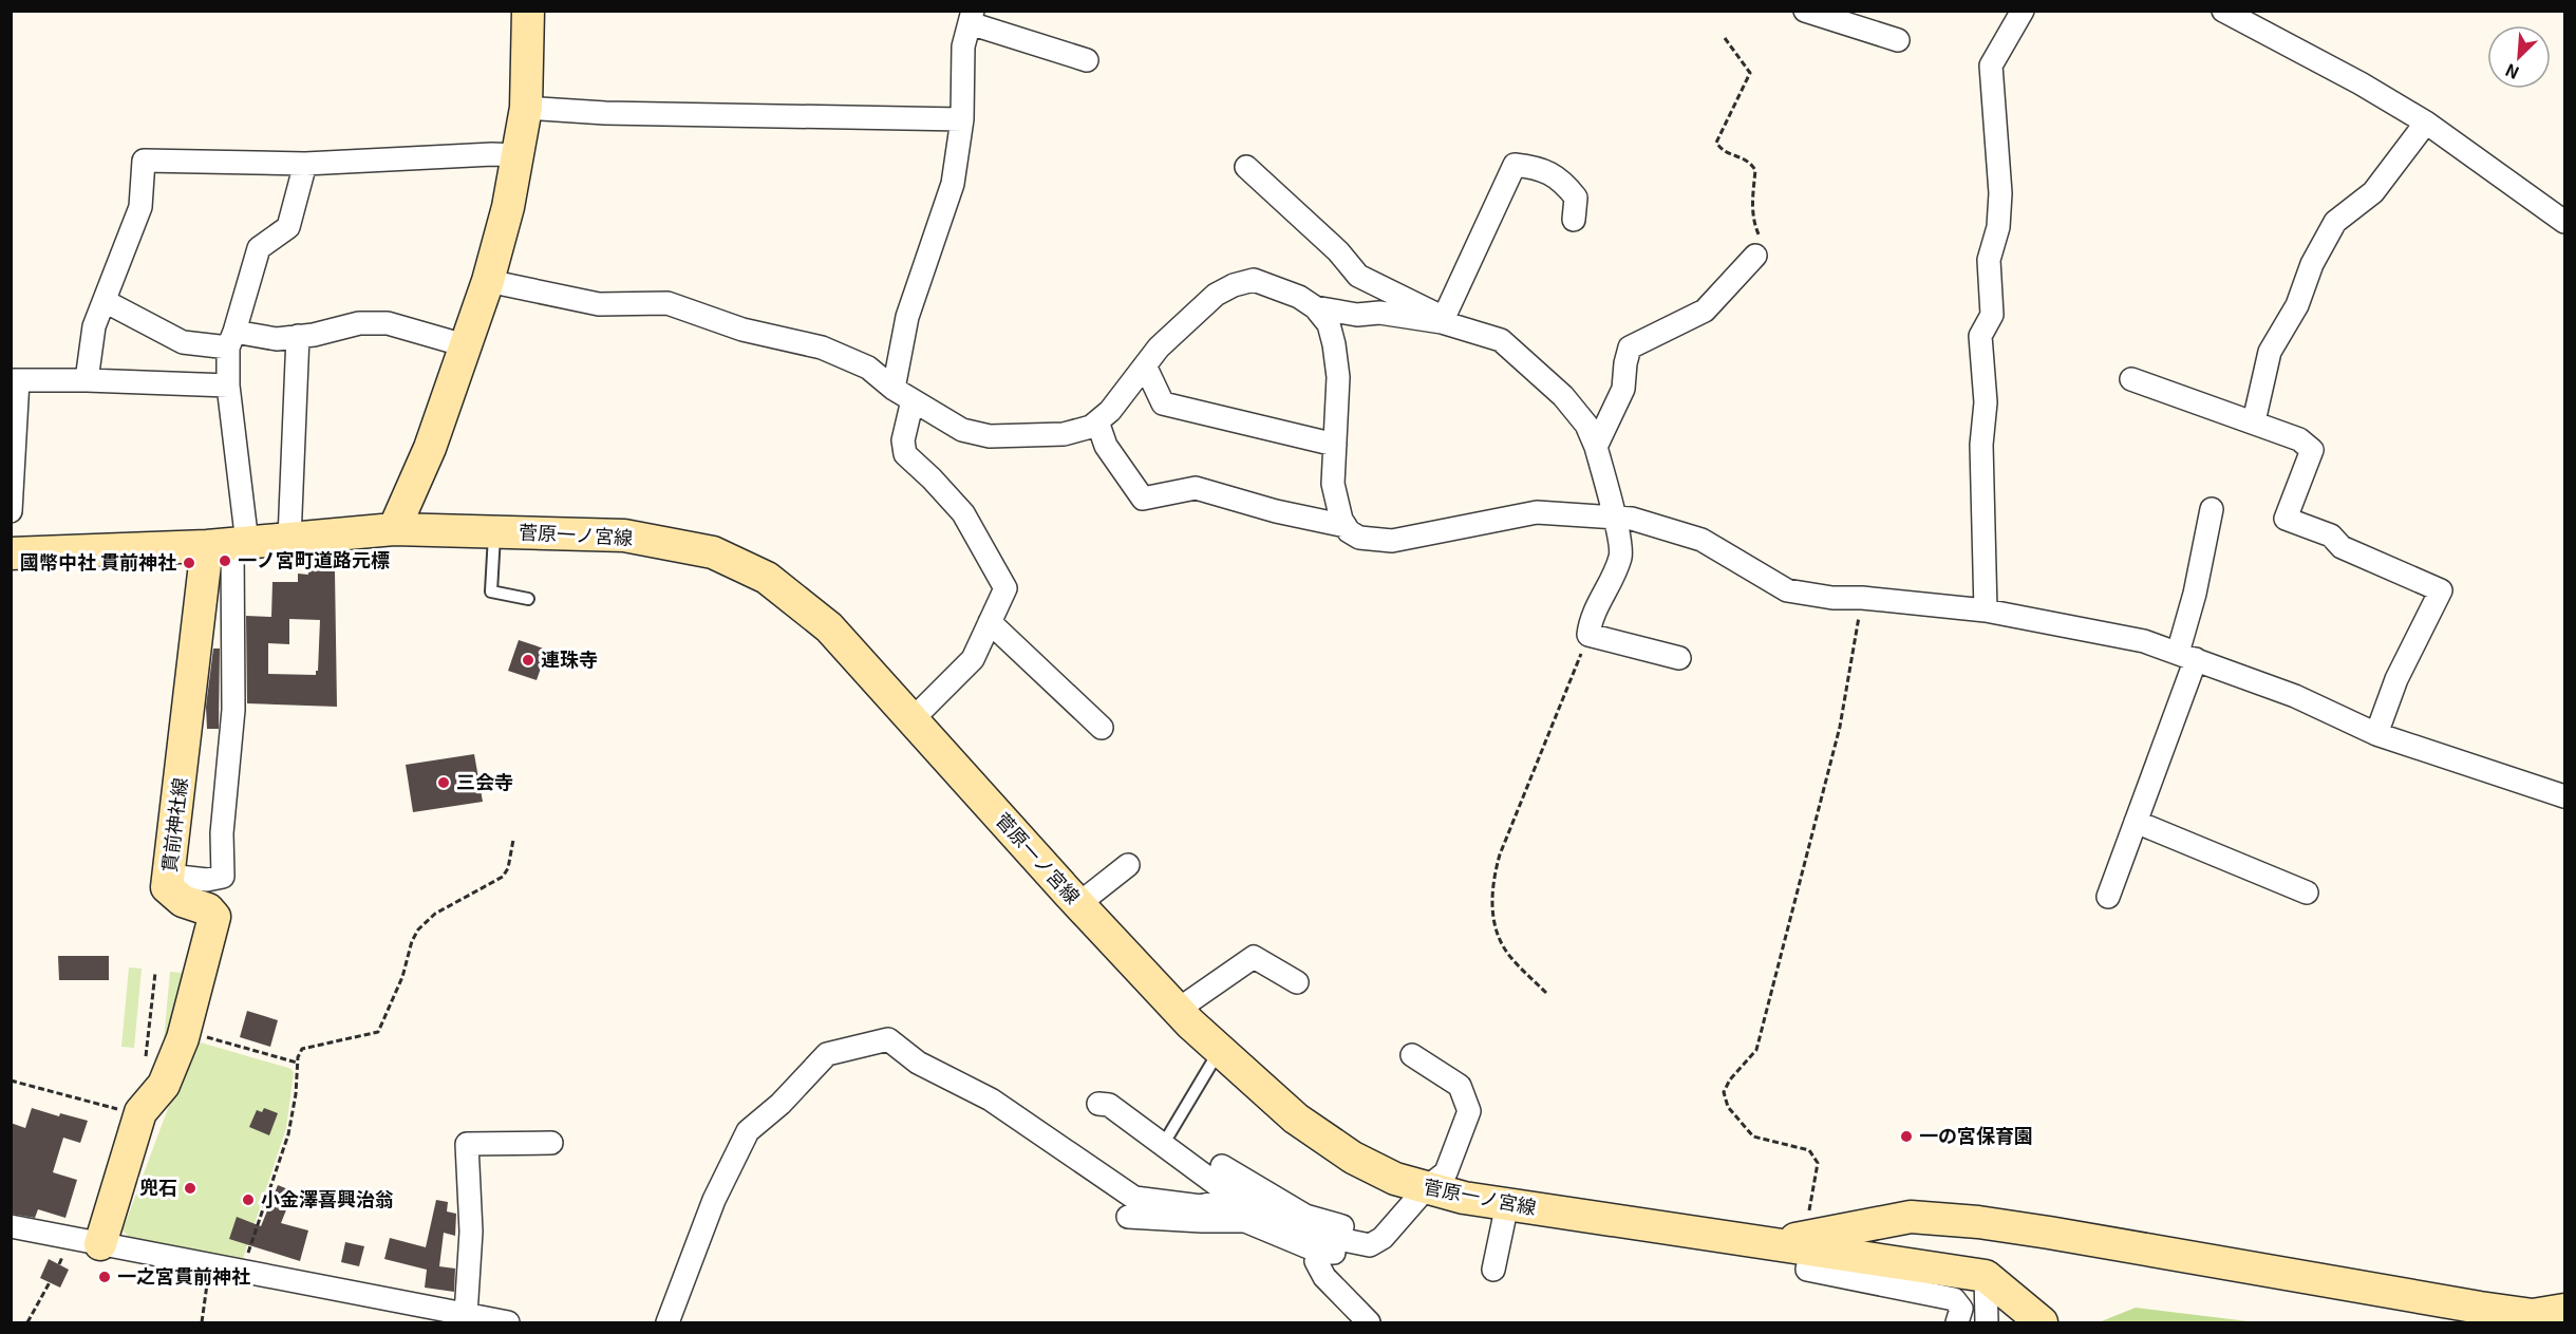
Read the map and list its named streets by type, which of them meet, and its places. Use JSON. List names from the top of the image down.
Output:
{
  "streets": {
    "main road": ["菅原一ノ宮線", "貫前神社線"]
  },
  "crossings": [
    ["菅原一ノ宮線", "貫前神社線"]
  ],
  "places": [
    "一ノ宮町道路元標",
    "國幣中社 貫前神社",
    "連珠寺",
    "三会寺",
    "一の宮保育園",
    "兜石",
    "小金澤喜興治翁",
    "一之宮貫前神社"
  ],
  "north": "bottom left"
}
